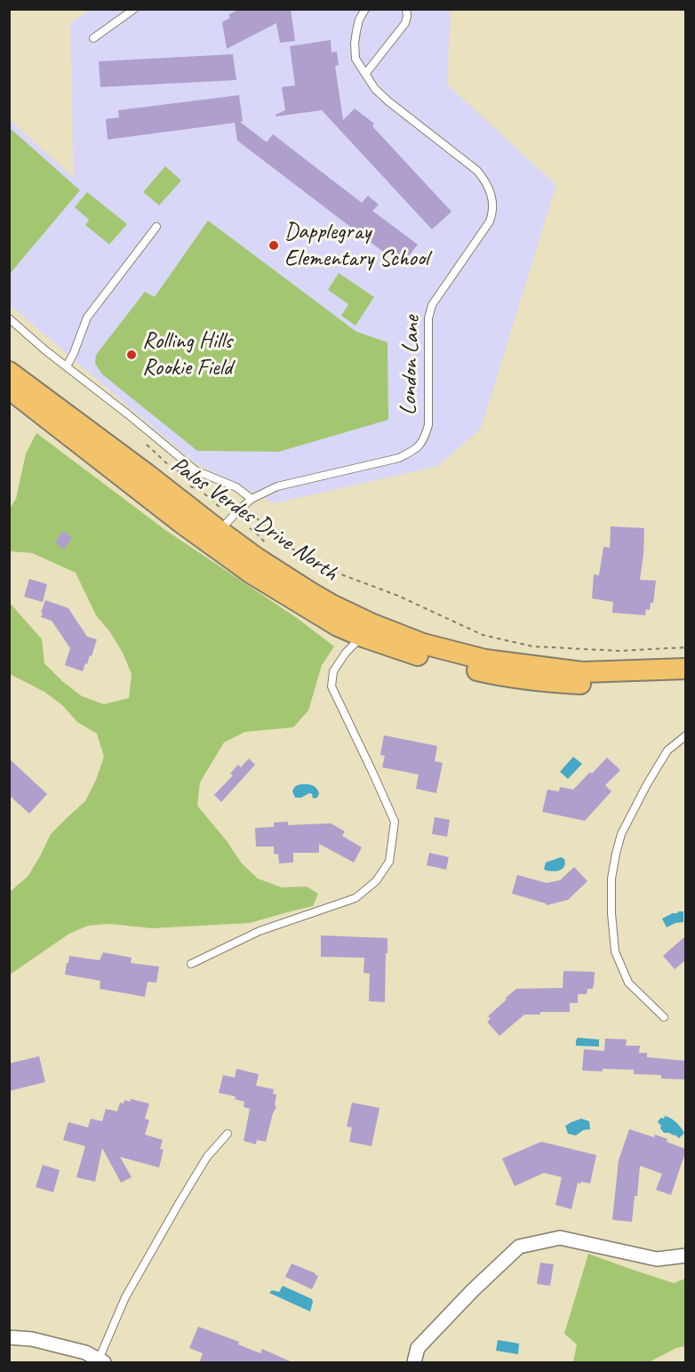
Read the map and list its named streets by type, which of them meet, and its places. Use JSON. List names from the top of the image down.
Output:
{
  "streets": {
    "main road": ["Palos Verdes Drive North"],
    "lane": ["London Lane"]
  },
  "crossings": [
    ["London Lane", "Palos Verdes Drive North"]
  ],
  "places": ["Dapplegray Elementary School", "Rolling Hills Rookie Field"]
}
